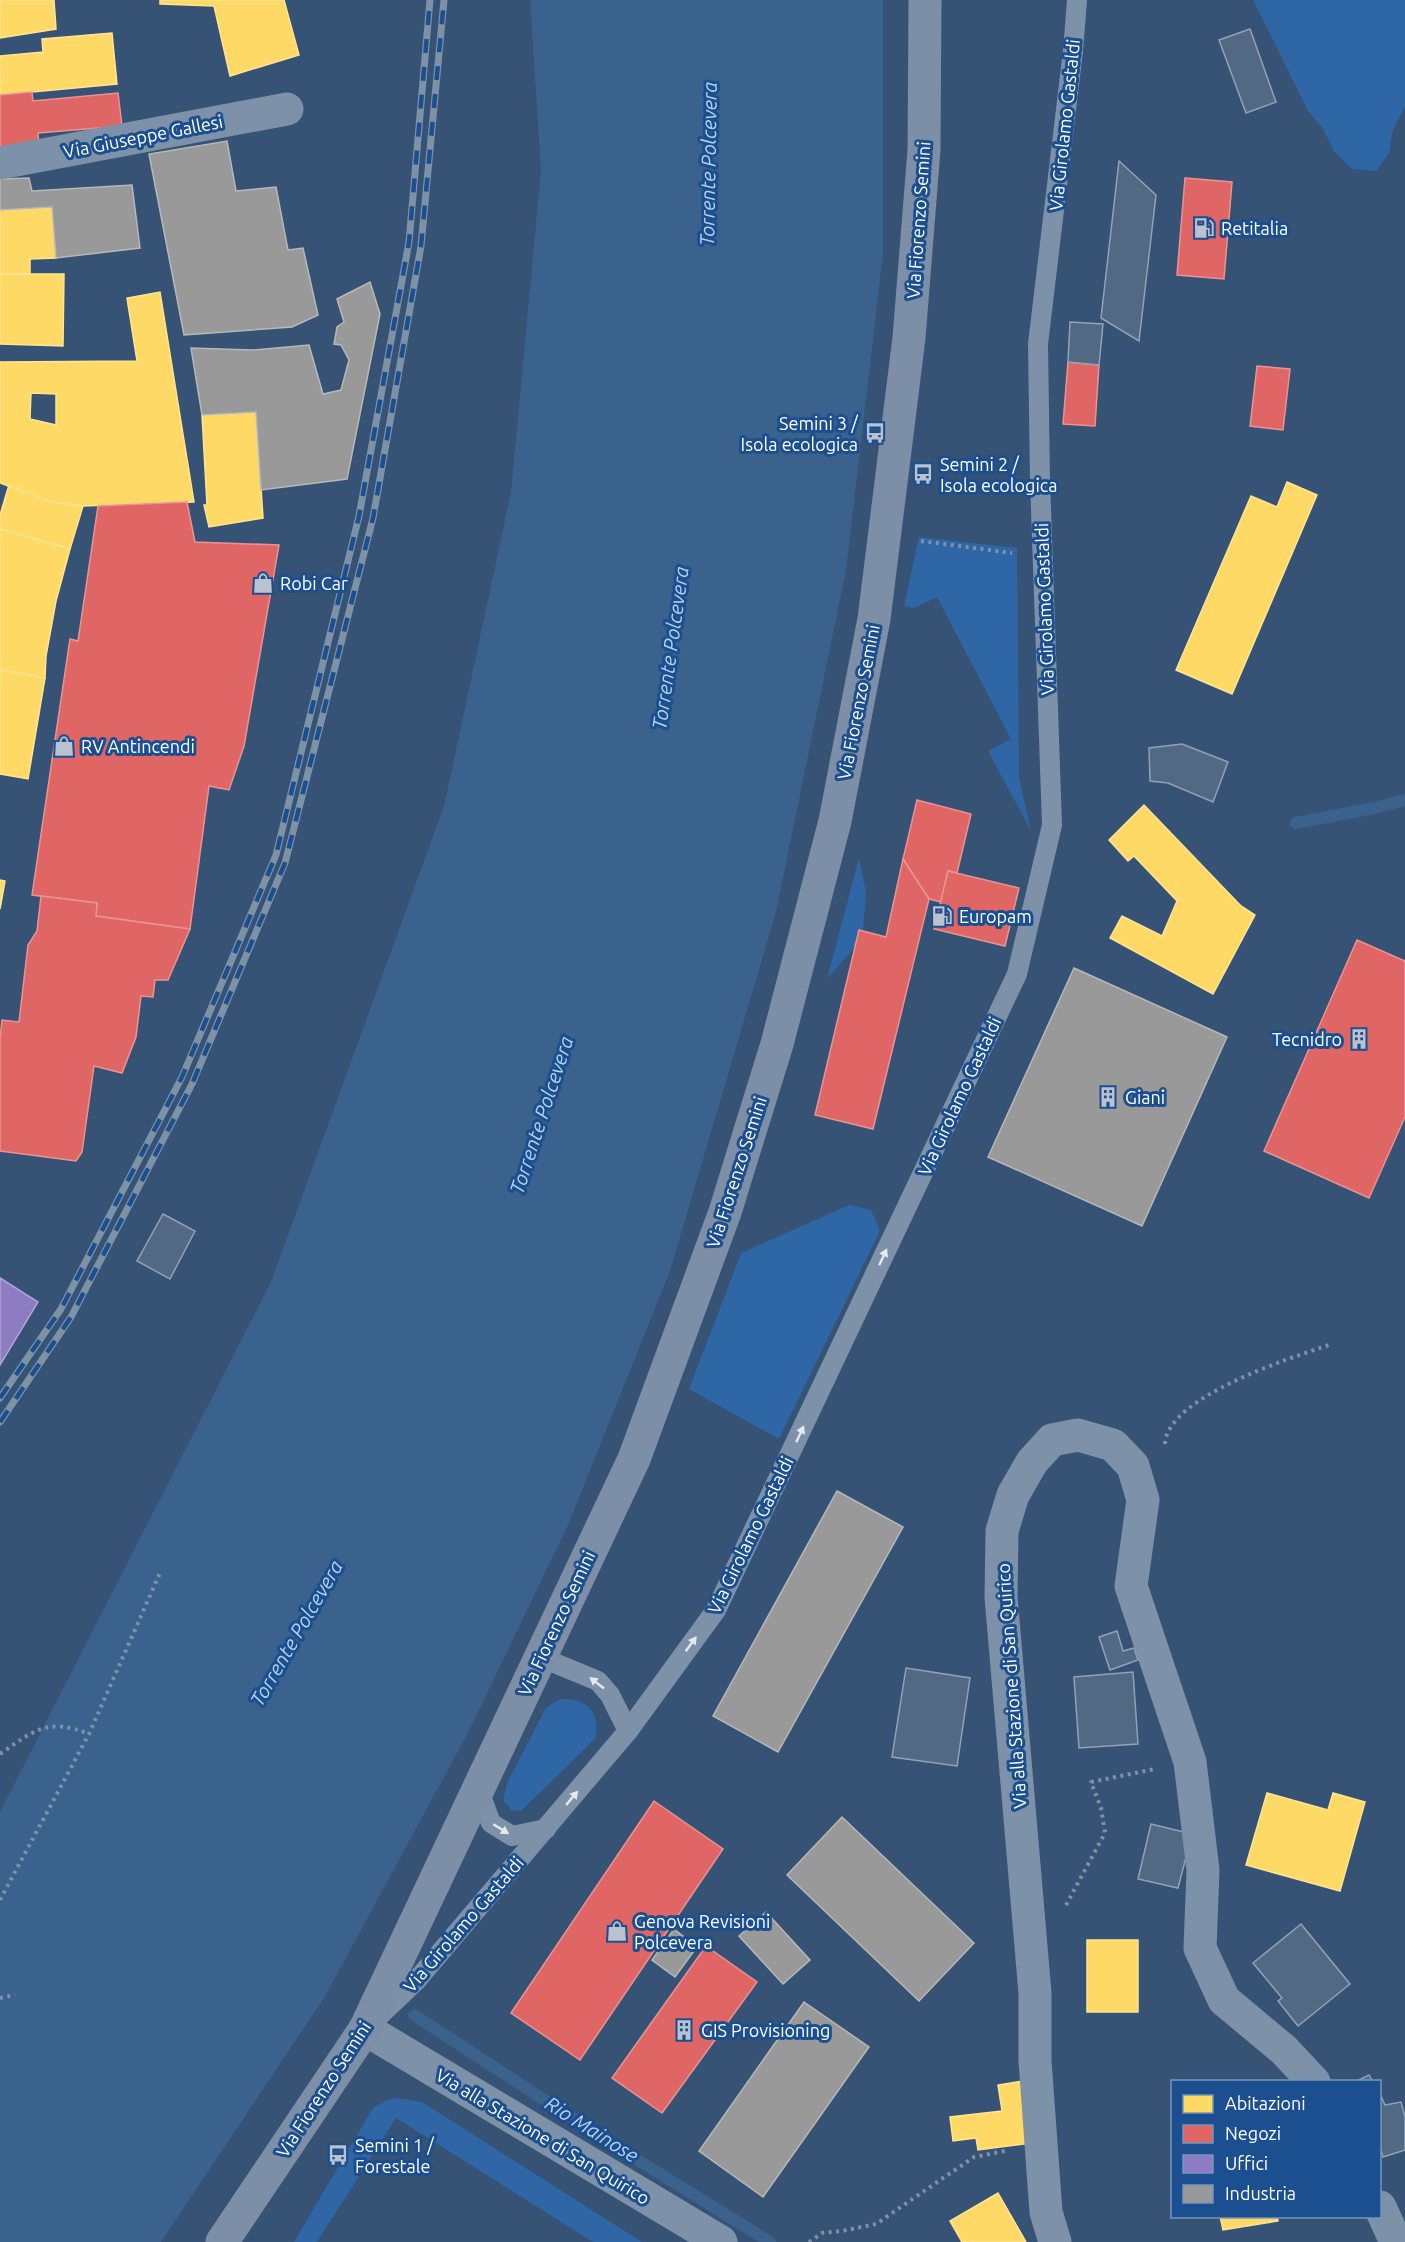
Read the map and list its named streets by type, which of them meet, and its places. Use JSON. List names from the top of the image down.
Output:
{
  "streets": {
    "main road": ["Via Fiorenzo Semini"],
    "street": ["Via Giuseppe Gallesi", "Via alla Stazione di San Quirico"],
    "lane": ["Via Girolamo Gastaldi"]
  },
  "crossings": [
    ["Via Girolamo Gastaldi", "Via Fiorenzo Semini"],
    ["Via Girolamo Gastaldi", "Via alla Stazione di San Quirico"],
    ["Via Fiorenzo Semini", "Via alla Stazione di San Quirico"]
  ],
  "one_way": ["Via Girolamo Gastaldi"],
  "water": ["Torrente Polcevera", "Rio Mainose"],
  "places": {
    "fuel station": ["Retitalia", "Europam"],
    "bus stop": ["Semini 3 / Isola ecologica", "Semini 2 / Isola ecologica", "Semini 1 / Forestale"],
    "shop": ["Robi Car", "RV Antincendi", "Genova Revisioni Polcevera"],
    "building": ["Tecnidro", "Giani", "GIS Provisioning"]
  },
  "legend": [
    "Abitazioni",
    "Negozi",
    "Uffici",
    "Industria"
  ]
}
